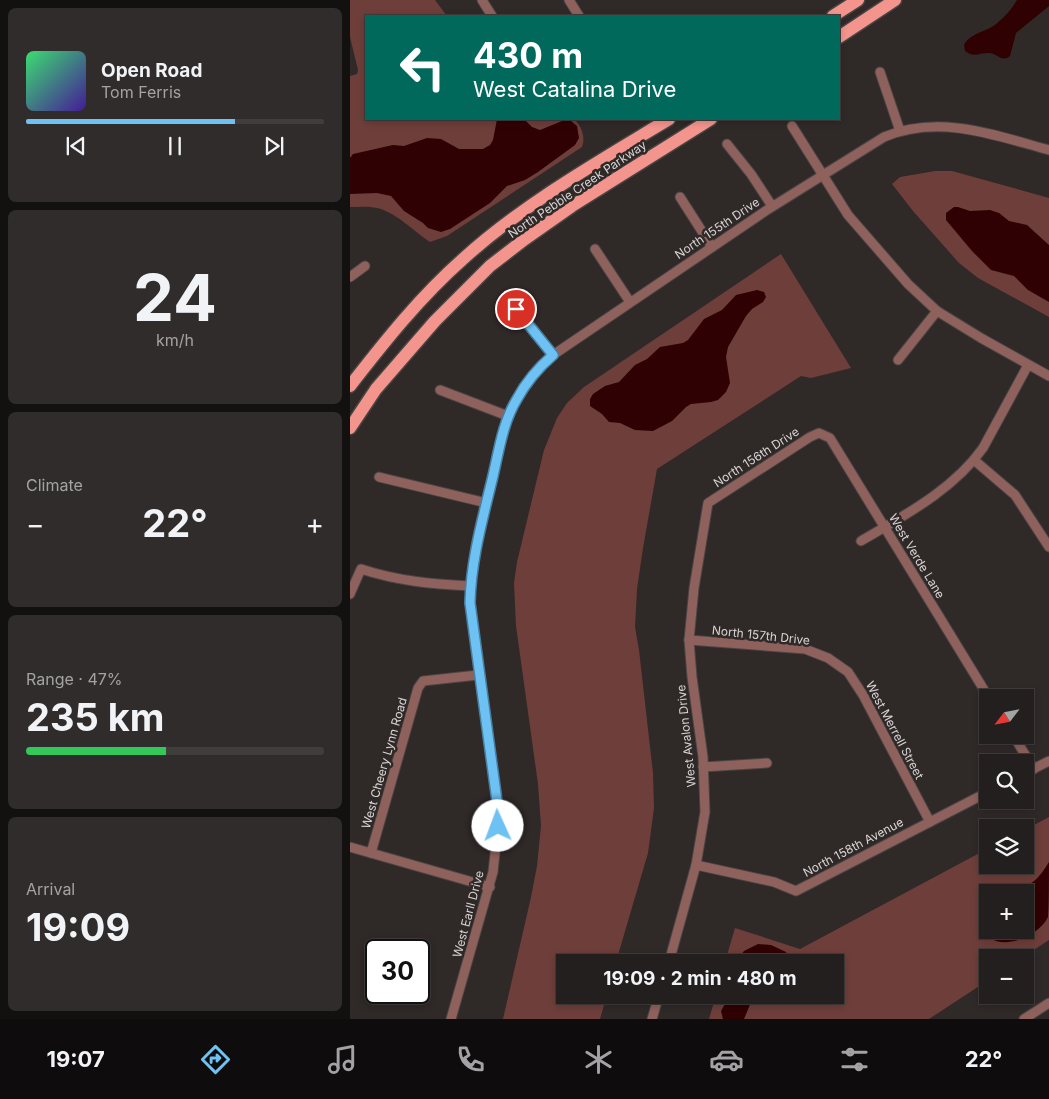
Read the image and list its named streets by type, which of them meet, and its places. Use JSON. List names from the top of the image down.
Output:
{
  "streets": {
    "main road": ["North Pebble Creek Parkway"],
    "street": [
      "North 155th Drive",
      "North 156th Drive",
      "West Verde Lane",
      "North 157th Drive",
      "West Merrell Street",
      "West Avalon Drive",
      "West Cheery Lynn Road",
      "North 158th Avenue",
      "West Earll Drive"
    ]
  },
  "crossings": [
    ["North 155th Drive", "West Earll Drive"],
    ["North 156th Drive", "West Verde Lane"],
    ["North 156th Drive", "West Avalon Drive"],
    ["North 157th Drive", "West Merrell Street"],
    ["North 157th Drive", "West Avalon Drive"],
    ["West Merrell Street", "North 158th Avenue"],
    ["West Avalon Drive", "North 158th Avenue"],
    ["West Cheery Lynn Road", "West Earll Drive"]
  ],
  "north": "bottom left",
  "page": {
    "turn": ["430 m", "West Catalina Drive"],
    "song": ["Open Road", "Tom Ferris"],
    "tile": [
      ["24", "km/h"],
      "Climate",
      ["Range · 47%", "235 km"],
      ["Arrival", "19:09"]
    ],
    "heat": ["−", "22°", "+"],
    "map_buttons": ["+", "−"],
    "limit": "30",
    "trip": "19:09 · 2 min · 480 m",
    "tabs": ["19:07", "22°"]
  }
}
